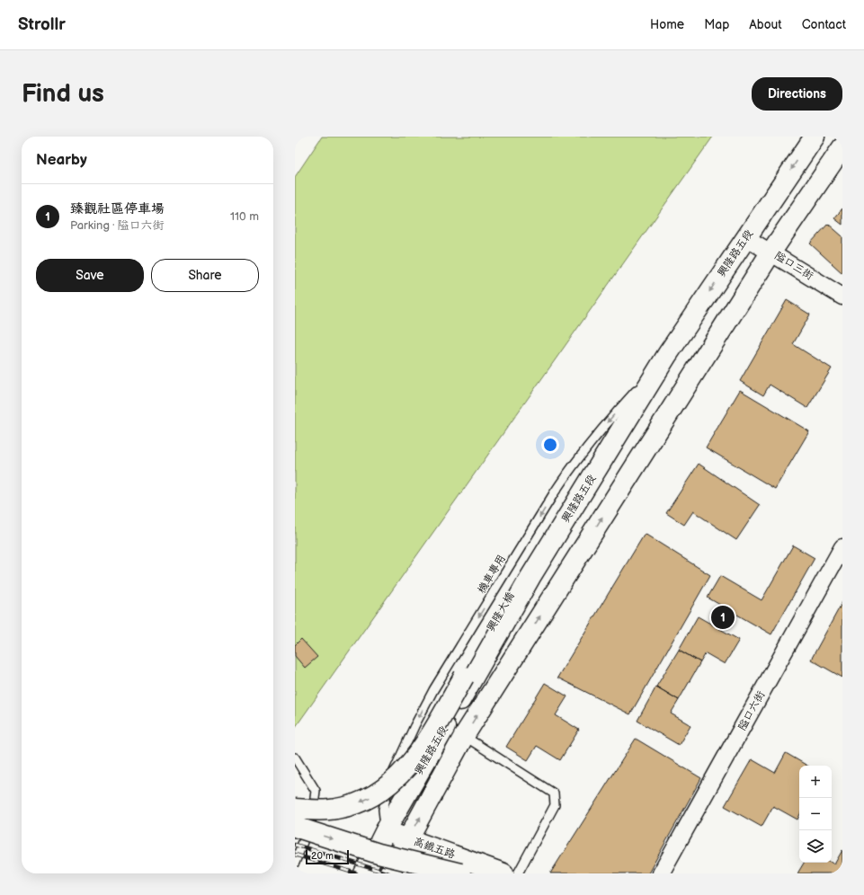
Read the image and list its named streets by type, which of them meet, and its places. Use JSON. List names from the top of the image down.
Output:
{
  "streets": {
    "street": [
      "興隆路五段",
      "隘口三街",
      "興隆大橋",
      "隘口六街",
      "高鐵五路"
    ],
    "lane": ["機車專用"]
  },
  "crossings": [
    ["興隆路五段", "隘口三街"],
    ["興隆路五段", "機車專用"],
    ["興隆路五段", "興隆大橋"],
    ["興隆路五段", "高鐵五路"],
    ["機車專用", "興隆大橋"],
    ["機車專用", "高鐵五路"]
  ],
  "one_way": ["機車專用", "興隆大橋"],
  "scale_bar": "20 m",
  "page": {
    "header": "Strollr",
    "nav": [
      "Home",
      "Map",
      "About",
      "Contact"
    ],
    "buttons": [
      "Directions",
      ["Save", "Share"]
    ],
    "title": "Find us",
    "heading": "Nearby",
    "list": [
      {
        "mark": "1",
        "name": "臻觀社區停車場",
        "note": "Parking · 隘口六街",
        "value": "110 m"
      }
    ],
    "pins": "1",
    "map_buttons": ["+", "−"],
    "scale": "20 m"
  }
}
